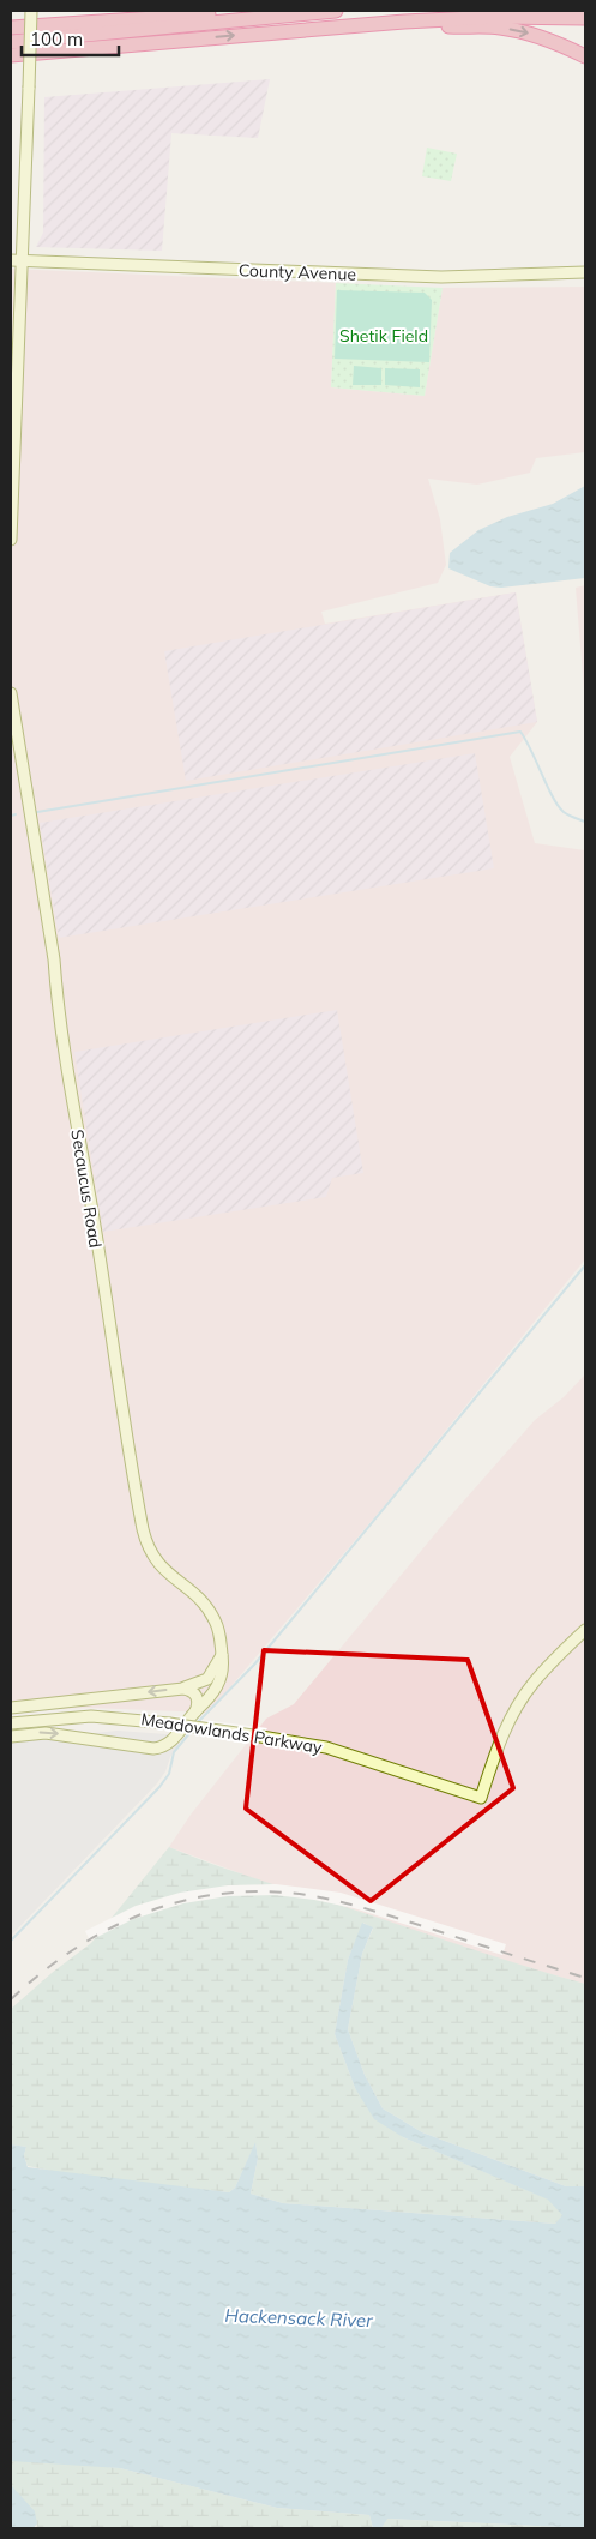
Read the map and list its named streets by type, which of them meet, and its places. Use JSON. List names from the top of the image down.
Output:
{
  "streets": {
    "main road": ["County Avenue", "Secaucus Road", "Meadowlands Parkway"]
  },
  "water": ["Hackensack River"],
  "parks": ["Shetik Field"],
  "scale_bar": "100 m"
}
